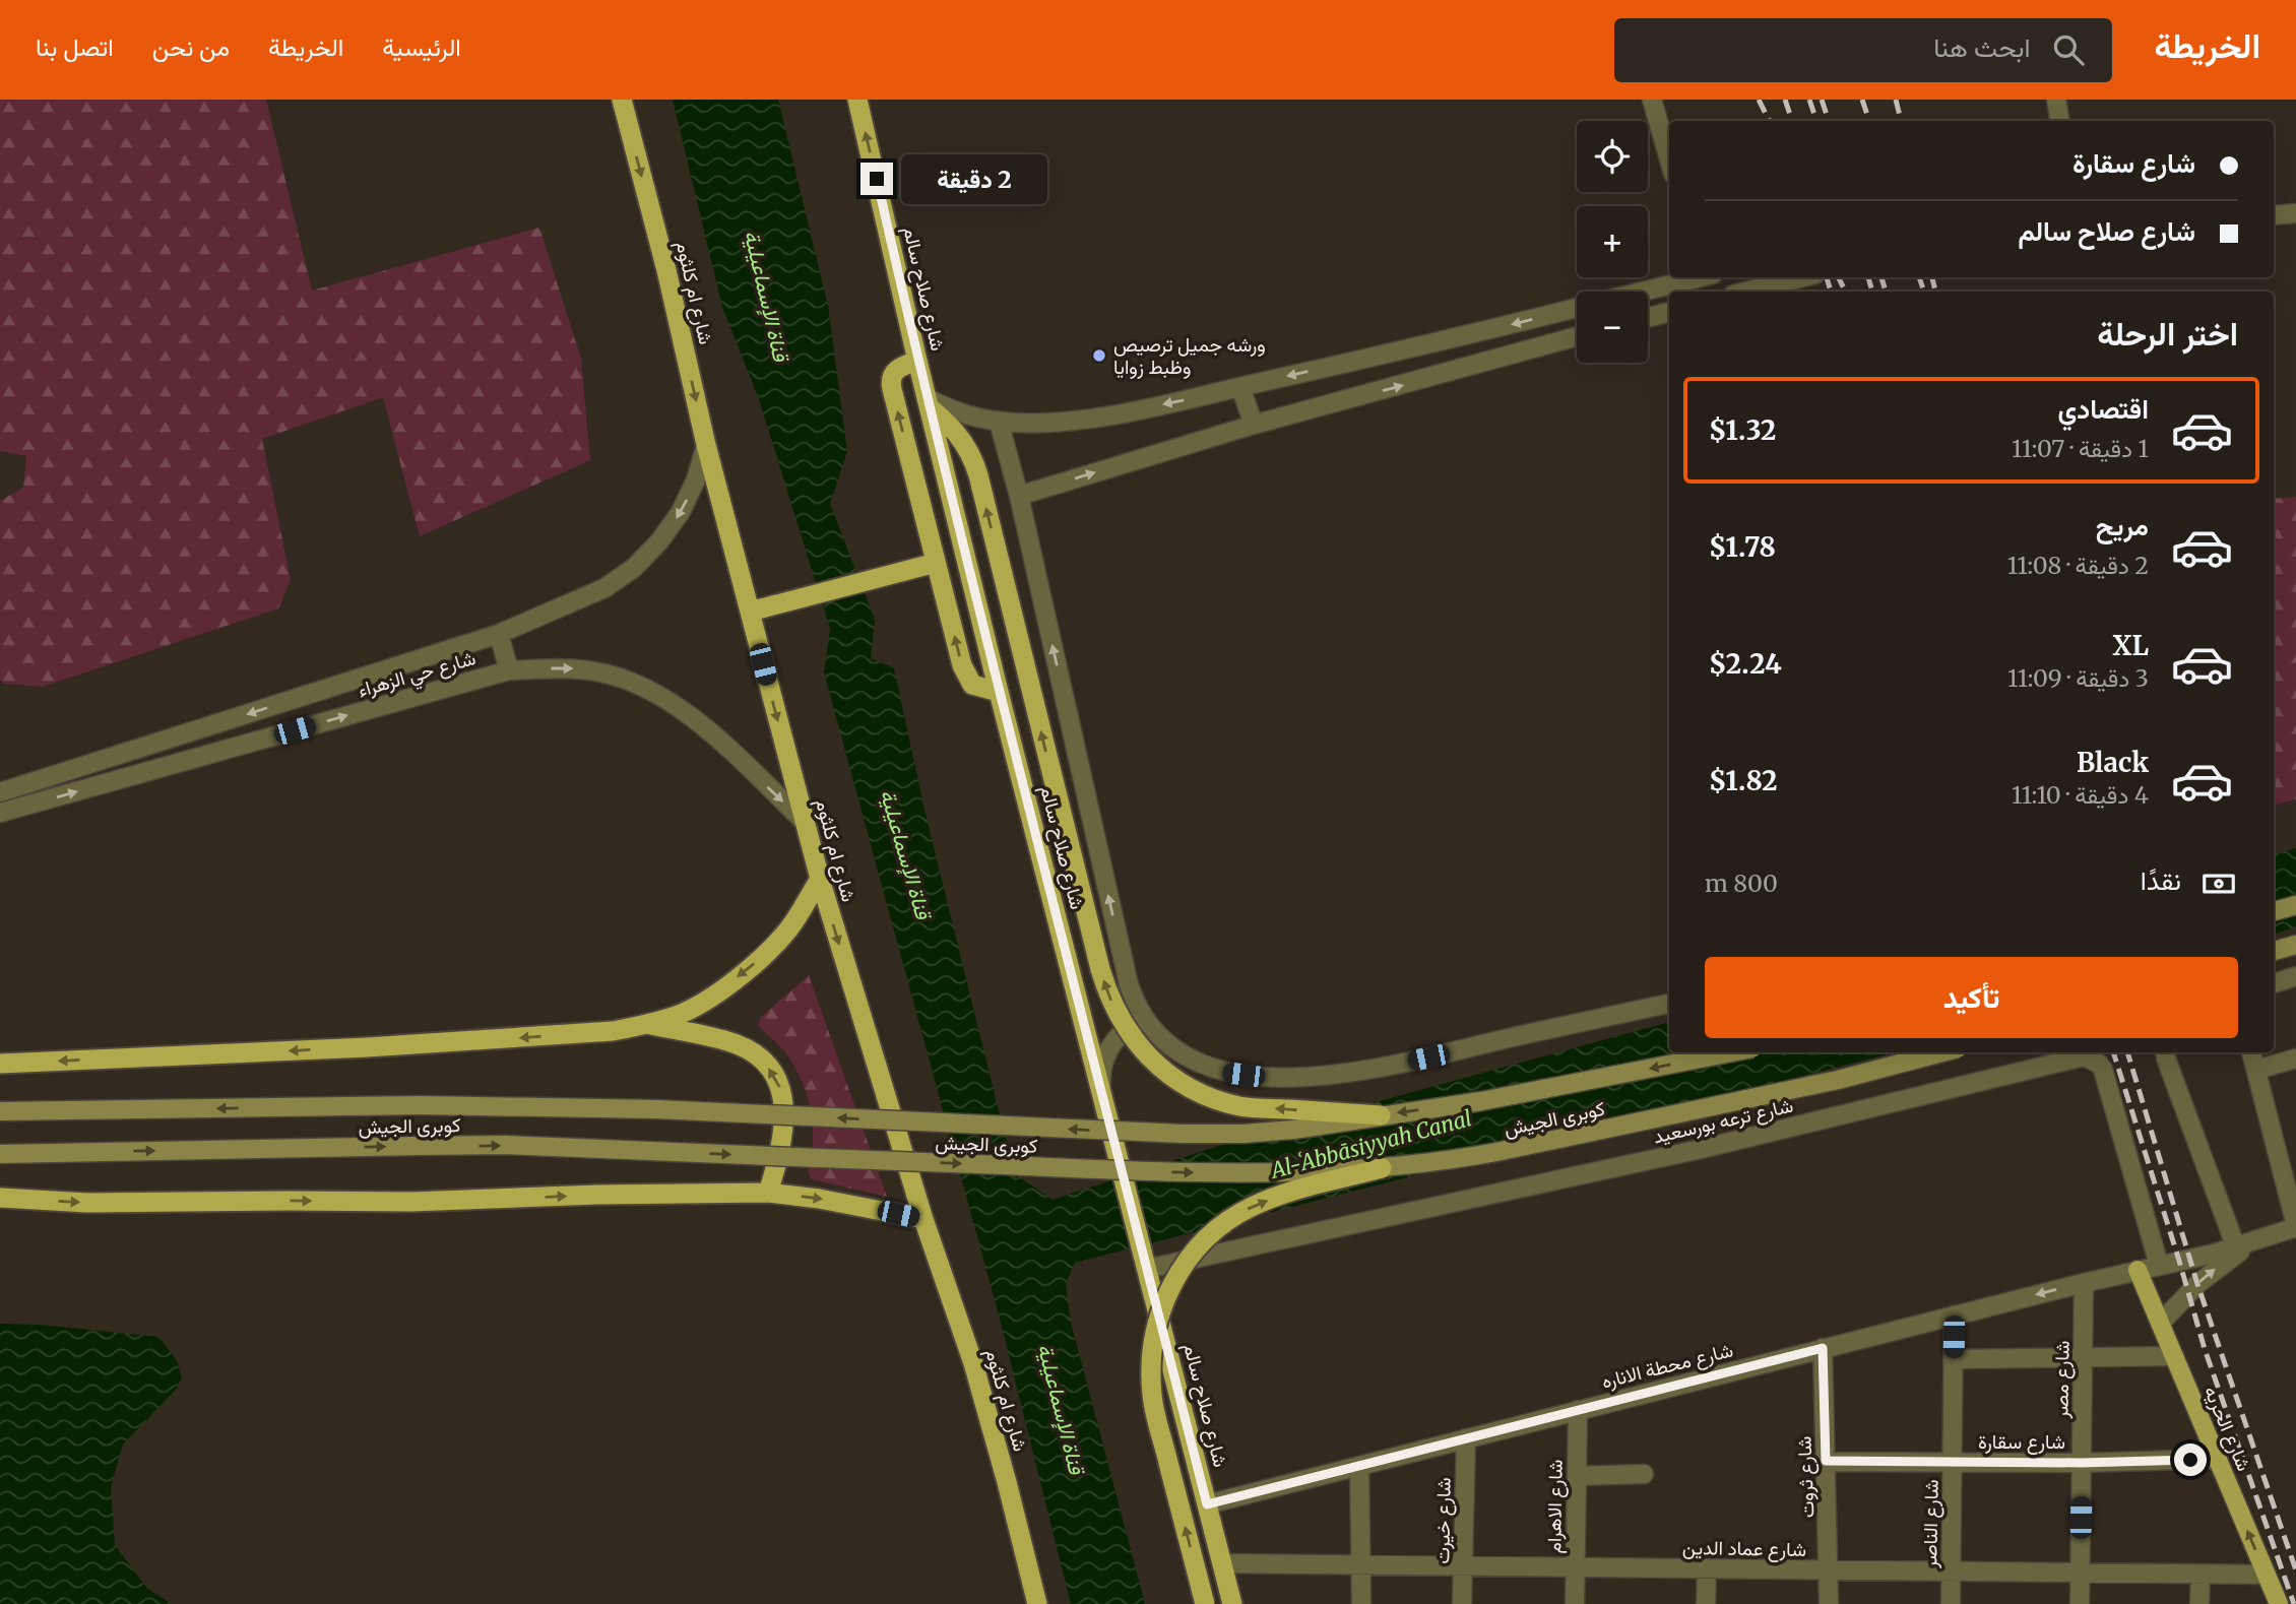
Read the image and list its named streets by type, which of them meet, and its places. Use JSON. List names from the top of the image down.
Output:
{
  "streets": {
    "highway": ["شارع صلاح سالم", "شارع ام كلثوم"],
    "main road": ["كوبرى الجيش", "شارع الحريه"],
    "street": [
      "شارع حي الزهراء",
      "شارع ترعه بورسعيد",
      "شارع محطة الاناره",
      "شارع مصر",
      "شارع سقارة",
      "شارع ثروت",
      "شارع الاهرام",
      "شارع خيرت",
      "شارع الناصر",
      "شارع عماد الدين"
    ]
  },
  "crossings": [
    ["شارع صلاح سالم", "شارع ترعه بورسعيد"],
    ["شارع صلاح سالم", "شارع محطة الاناره"],
    ["شارع صلاح سالم", "شارع عماد الدين"],
    ["شارع ام كلثوم", "شارع حي الزهراء"],
    ["شارع ترعه بورسعيد", "شارع محطة الاناره"],
    ["شارع محطة الاناره", "شارع مصر"],
    ["شارع محطة الاناره", "شارع الحريه"],
    ["شارع محطة الاناره", "شارع ثروت"],
    ["شارع محطة الاناره", "شارع الاهرام"],
    ["شارع محطة الاناره", "شارع خيرت"],
    ["شارع محطة الاناره", "شارع الناصر"],
    ["شارع مصر", "شارع سقارة"],
    ["شارع مصر", "شارع عماد الدين"],
    ["شارع الحريه", "شارع سقارة"],
    ["شارع الحريه", "شارع عماد الدين"],
    ["شارع سقارة", "شارع ثروت"],
    ["شارع سقارة", "شارع الناصر"],
    ["شارع ثروت", "شارع عماد الدين"],
    ["شارع الاهرام", "شارع عماد الدين"],
    ["شارع خيرت", "شارع عماد الدين"],
    ["شارع الناصر", "شارع عماد الدين"]
  ],
  "one_way": ["شارع ام كلثوم"],
  "water": ["قناة الإسماعيلية", "Al-ʿAbbāsiyyah Canal"],
  "places": ["ورشه جميل ترصيص وظبط زوايا"],
  "page": {
    "header": "الخريطة",
    "search": "ابحث هنا",
    "nav": [
      "الرئيسية",
      "الخريطة",
      "من نحن",
      "اتصل بنا"
    ],
    "map_buttons": ["+", "−"],
    "banner": ["شارع سقارة", "شارع صلاح سالم"],
    "bubble": "2 دقيقة",
    "heading": "اختر الرحلة",
    "list": [
      {
        "name": "اقتصادي",
        "note": "1 دقيقة · 11:07",
        "value": "$1.32"
      },
      {
        "name": "مريح",
        "note": "2 دقيقة · 11:08",
        "value": "$1.78"
      },
      {
        "name": "XL",
        "note": "3 دقيقة · 11:09",
        "value": "$2.24"
      },
      {
        "name": "Black",
        "note": "4 دقيقة · 11:10",
        "value": "$1.82"
      }
    ],
    "pay": ["نقدًا", "800 m"],
    "buttons": "تأكيد"
  }
}
